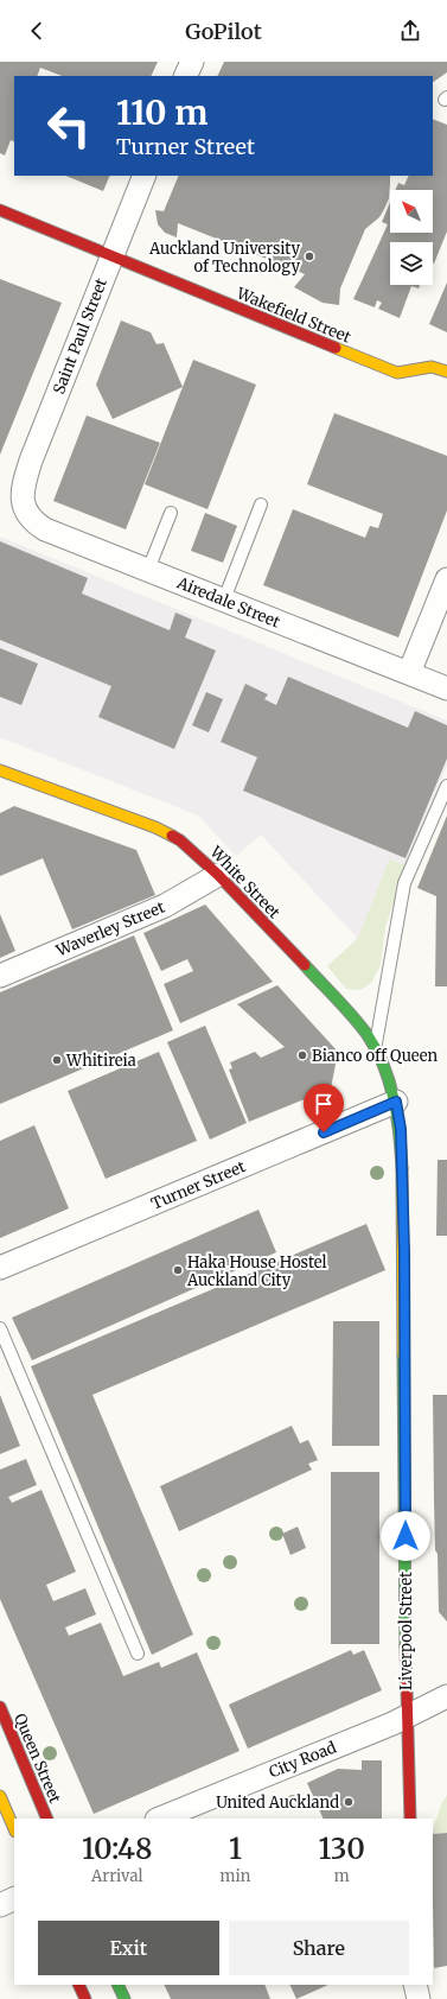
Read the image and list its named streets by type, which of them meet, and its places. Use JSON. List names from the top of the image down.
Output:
{
  "streets": {
    "street": [
      "Wakefield Street",
      "Saint Paul Street",
      "Airedale Street",
      "White Street",
      "Waverley Street",
      "Turner Street",
      "Liverpool Street",
      "Queen Street",
      "City Road"
    ]
  },
  "crossings": [
    ["Wakefield Street", "Saint Paul Street"],
    ["Saint Paul Street", "Airedale Street"],
    ["White Street", "Waverley Street"],
    ["White Street", "Turner Street"],
    ["White Street", "Liverpool Street"],
    ["Turner Street", "Liverpool Street"],
    ["Liverpool Street", "City Road"]
  ],
  "places": [
    "Auckland University of Technology",
    "Bianco off Queen",
    "Whitireia",
    "Haka House Hostel Auckland City",
    "United Auckland"
  ],
  "north": "top left",
  "page": {
    "header": "GoPilot",
    "turn": ["110 m", "Turner Street"],
    "eta": [
      "10:48",
      "Arrival",
      "1",
      "min",
      "130",
      "m"
    ],
    "buttons": ["Exit", "Share"]
  }
}
